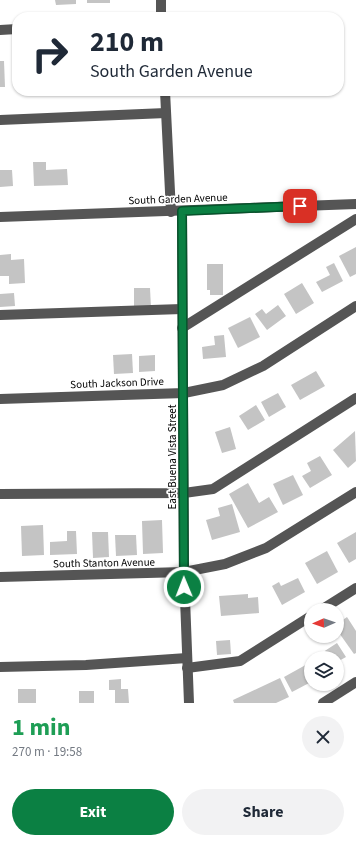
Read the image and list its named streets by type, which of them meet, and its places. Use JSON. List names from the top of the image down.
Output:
{
  "streets": {
    "street": [
      "South Garden Avenue",
      "South Jackson Drive",
      "East Buena Vista Street",
      "South Stanton Avenue"
    ]
  },
  "crossings": [
    ["South Garden Avenue", "East Buena Vista Street"],
    ["South Jackson Drive", "East Buena Vista Street"],
    ["East Buena Vista Street", "South Stanton Avenue"]
  ],
  "north": "left",
  "page": {
    "turn": ["210 m", "South Garden Avenue"],
    "heading": ["1 min", "270 m · 19:58"],
    "buttons": ["Exit", "Share"]
  }
}
